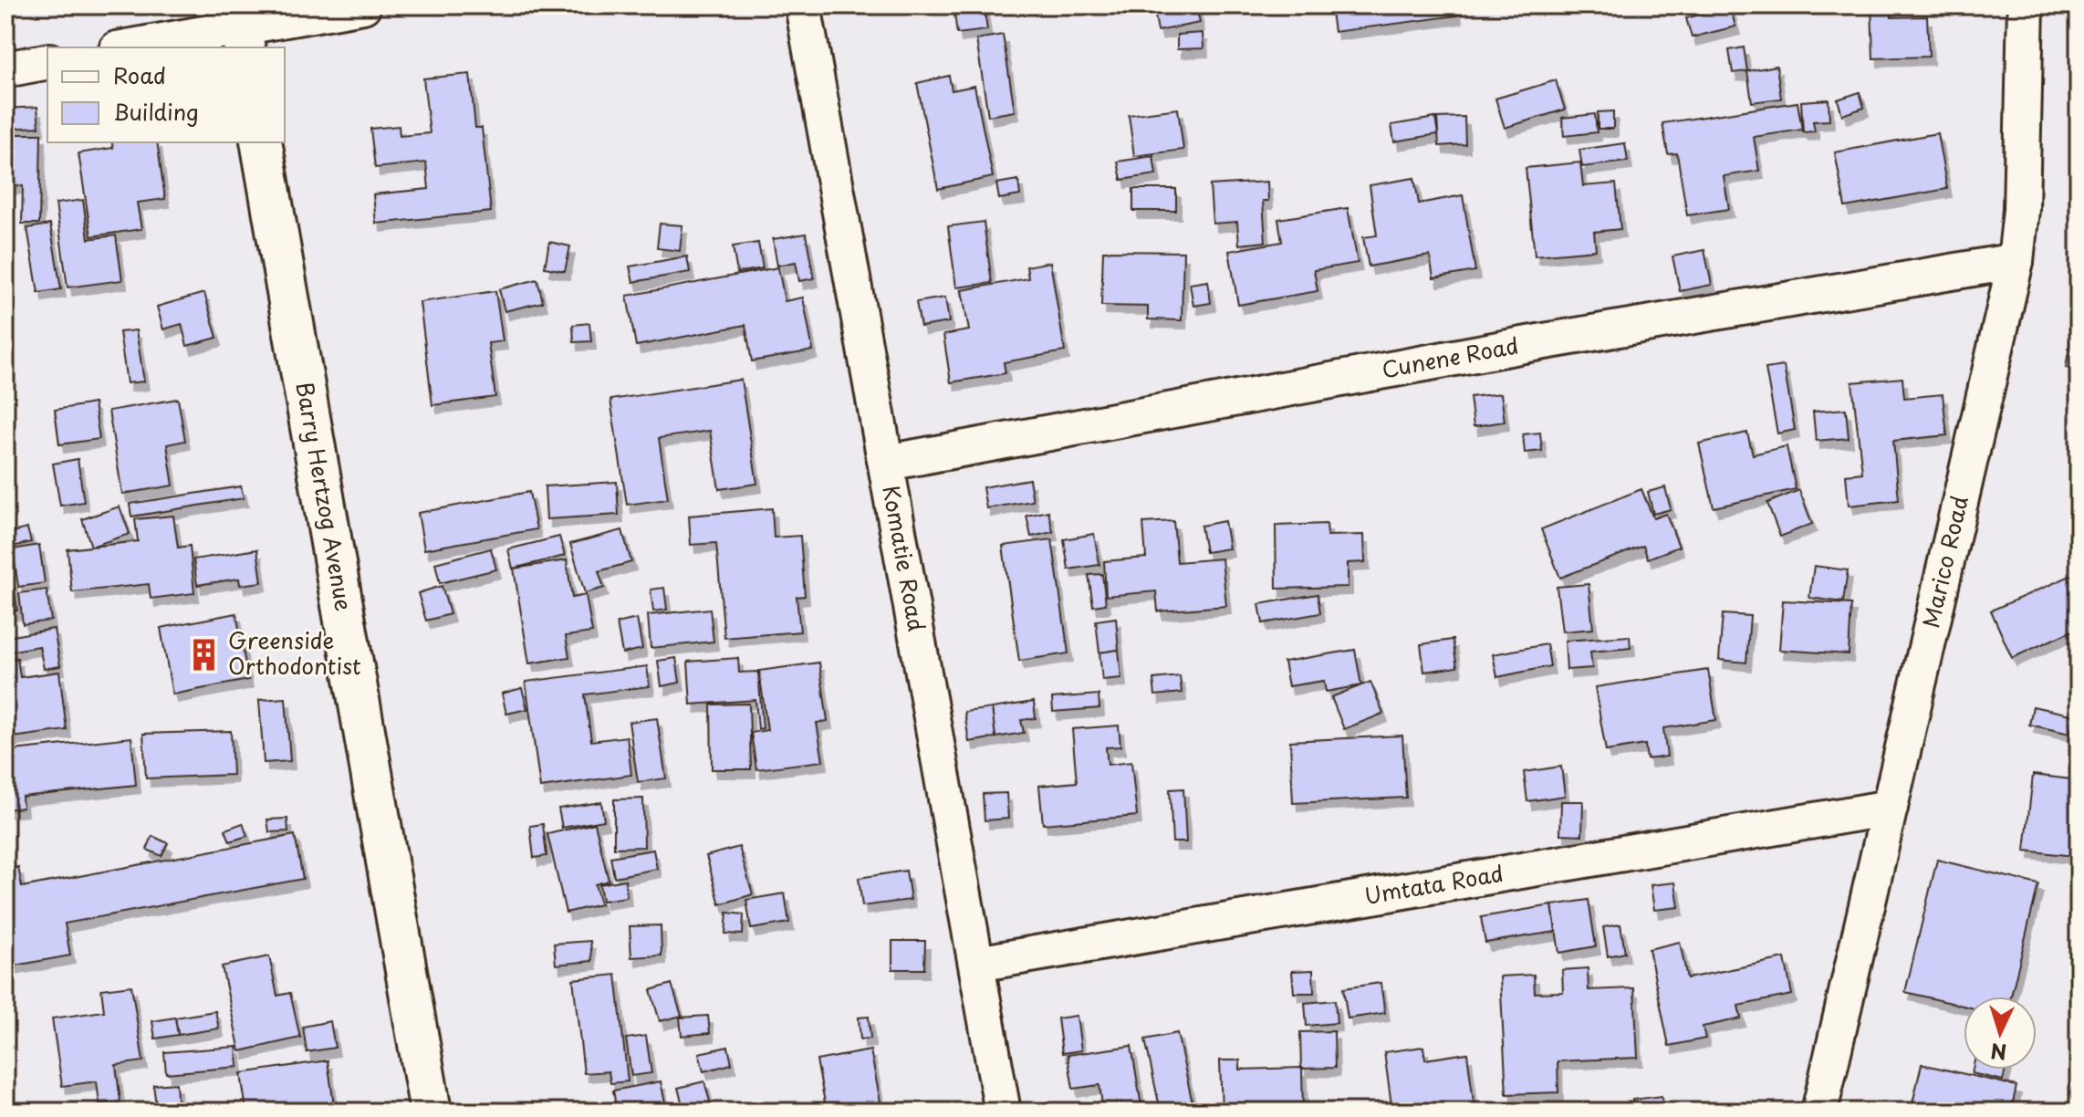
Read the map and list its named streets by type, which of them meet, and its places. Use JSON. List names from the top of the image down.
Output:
{
  "streets": {
    "main road": ["Barry Hertzog Avenue"],
    "street": [
      "Cunene Road",
      "Komatie Road",
      "Marico Road",
      "Umtata Road"
    ]
  },
  "crossings": [
    ["Cunene Road", "Komatie Road"],
    ["Cunene Road", "Marico Road"],
    ["Komatie Road", "Umtata Road"],
    ["Marico Road", "Umtata Road"]
  ],
  "places": {
    "building": ["Greenside Orthodontist"]
  },
  "legend": ["Road", "Building"],
  "north": "bottom"
}
